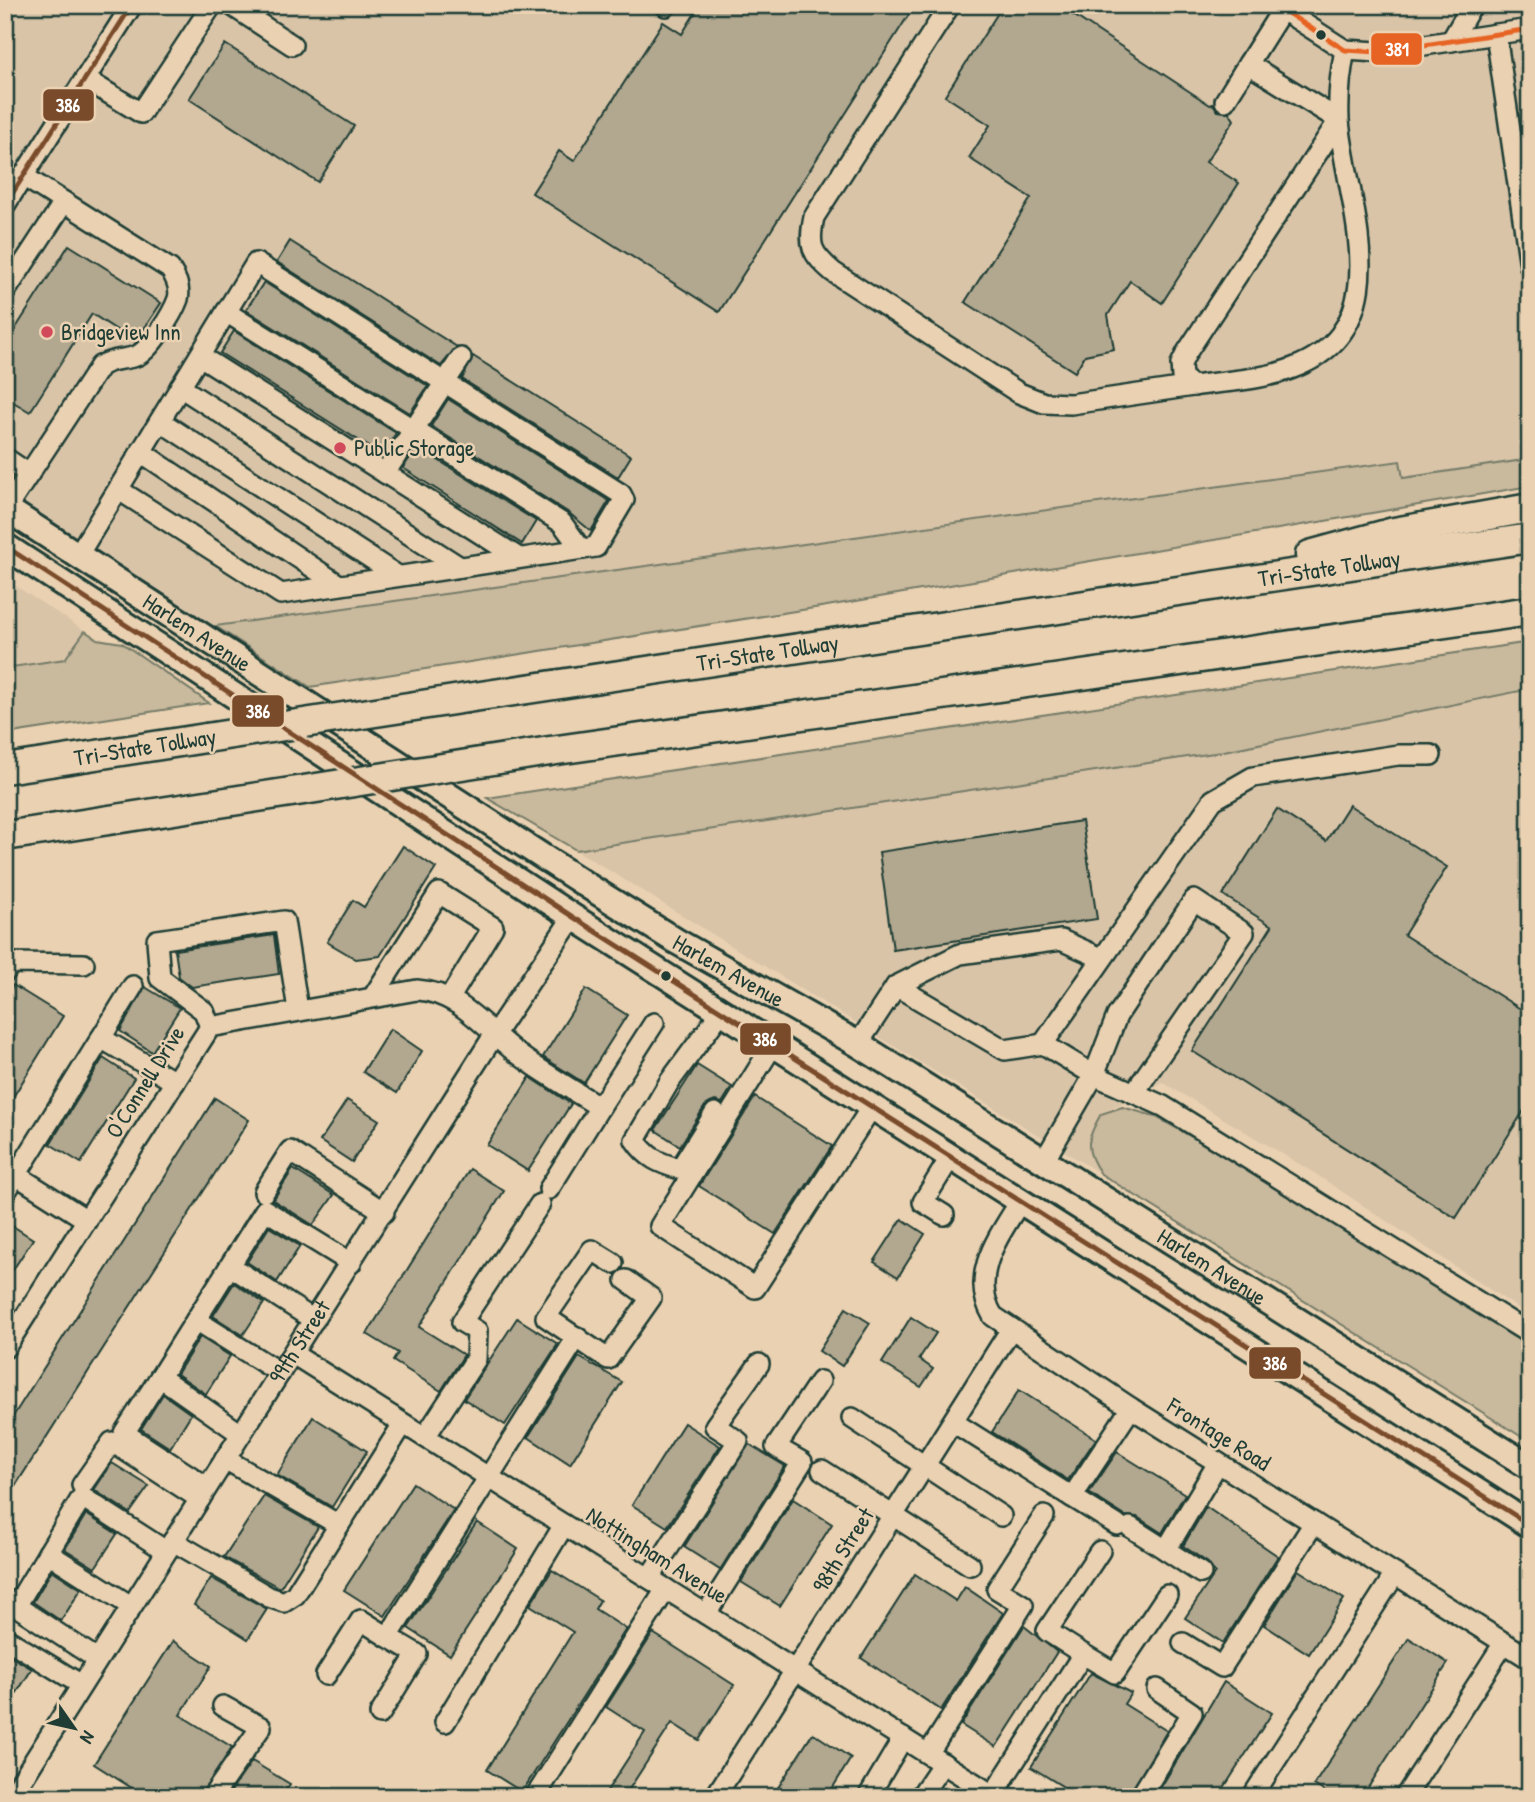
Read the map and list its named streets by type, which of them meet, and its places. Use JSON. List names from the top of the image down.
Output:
{
  "streets": {
    "highway": ["Tri-State Tollway"],
    "main road": ["Harlem Avenue", "99th Street"],
    "street": [
      "O'Connell Drive",
      "Frontage Road",
      "98th Street",
      "Nottingham Avenue"
    ]
  },
  "crossings": [
    ["Harlem Avenue", "99th Street"],
    ["Harlem Avenue", "Frontage Road"],
    ["O'Connell Drive", "99th Street"],
    ["99th Street", "Nottingham Avenue"],
    ["Frontage Road", "98th Street"],
    ["98th Street", "Nottingham Avenue"]
  ],
  "places": ["Bridgeview Inn", "Public Storage"],
  "lines": ["transit line 386", "transit line 381"],
  "north": "bottom right"
}
